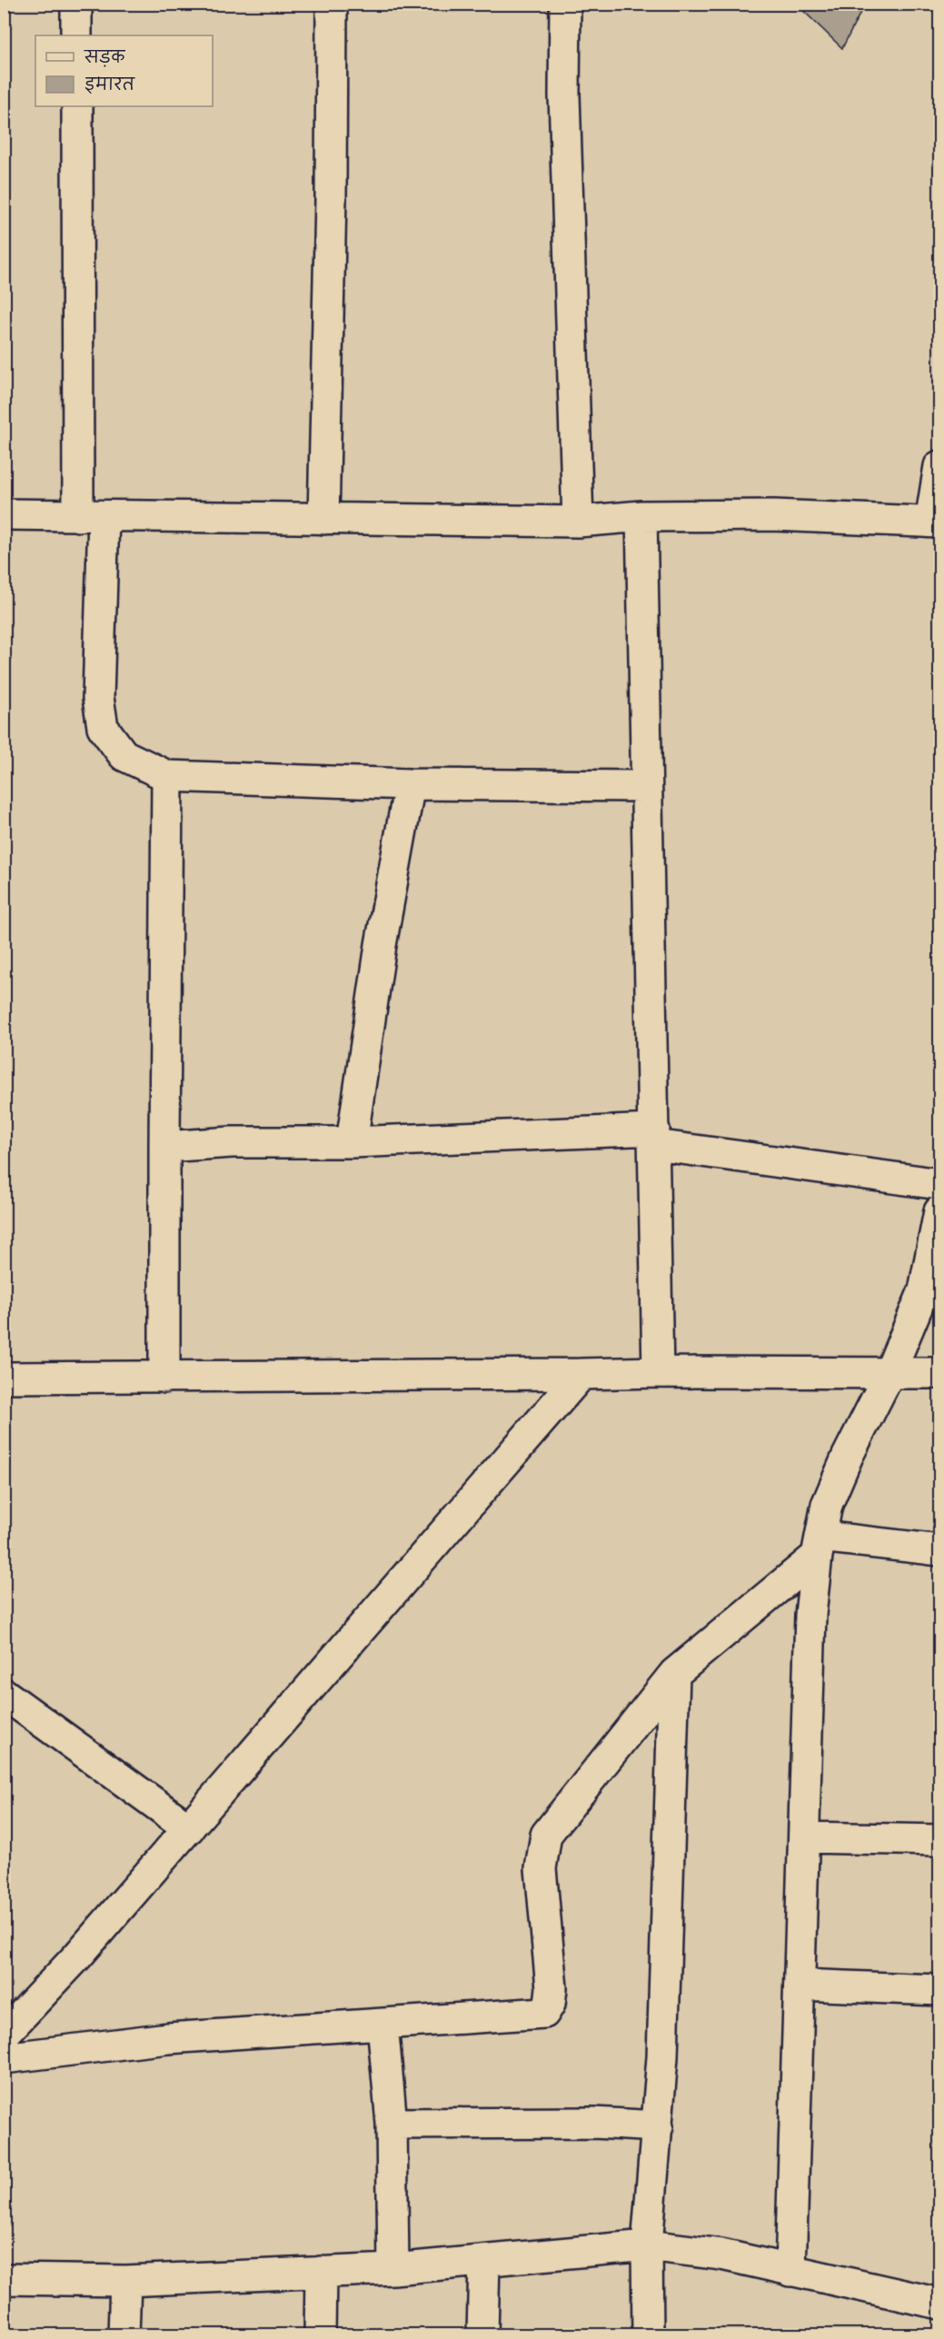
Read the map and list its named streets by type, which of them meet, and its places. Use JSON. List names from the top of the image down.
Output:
{
  "legend": ["सड़क", "इमारत"]
}
